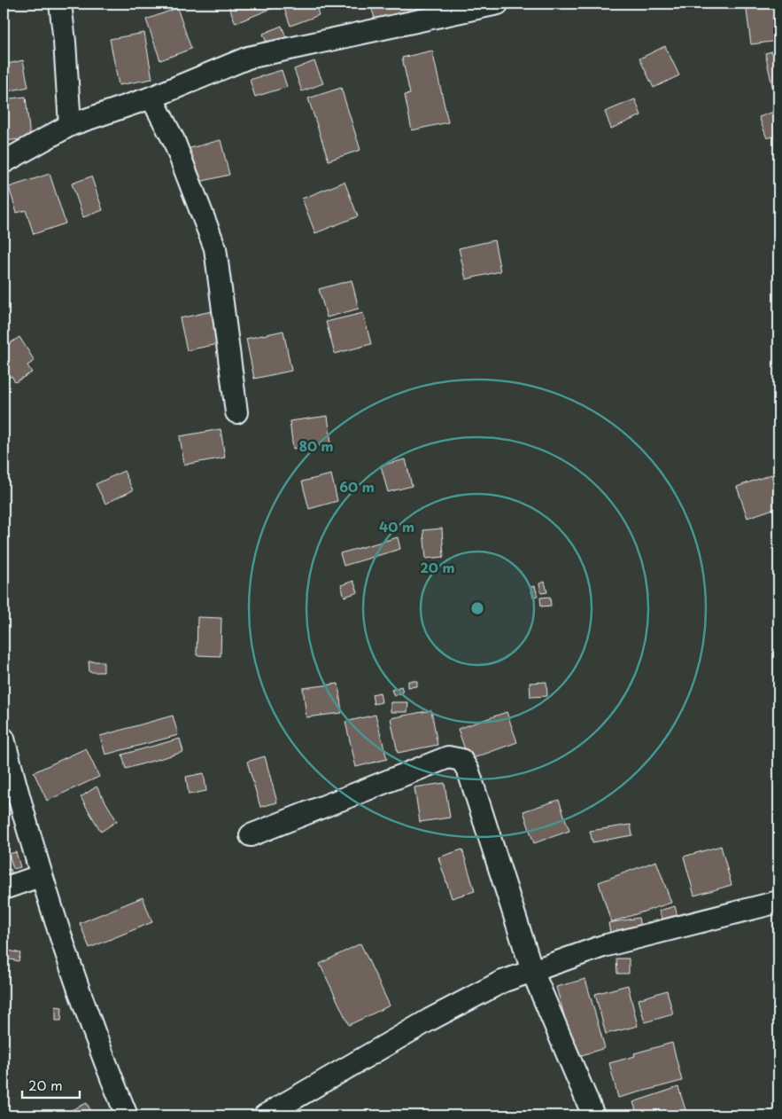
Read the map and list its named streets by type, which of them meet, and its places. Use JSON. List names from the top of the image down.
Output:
{
  "scale_bar": "20 m",
  "rings": [
    "80 m",
    "60 m",
    "40 m",
    "20 m"
  ]
}
